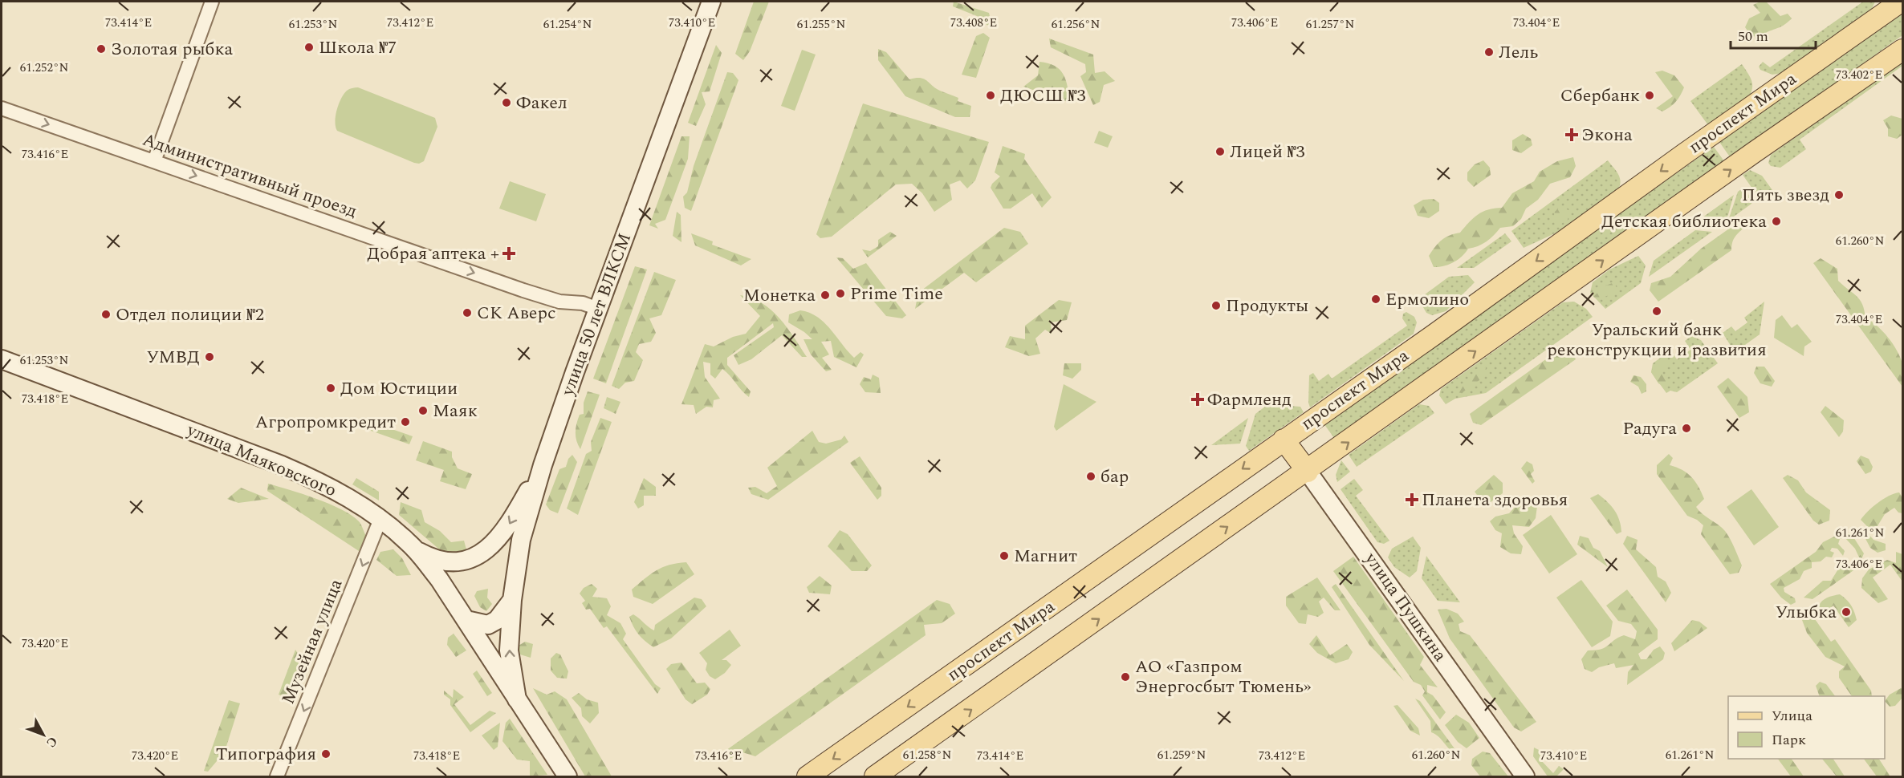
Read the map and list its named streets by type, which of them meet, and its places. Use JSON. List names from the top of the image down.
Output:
{
  "streets": {
    "main road": [
      "проспект Мира",
      "улица 50 лет ВЛКСМ",
      "улица Маяковского",
      "улица Пушкина"
    ],
    "street": ["Административный проезд", "Музейная улица"]
  },
  "crossings": [
    ["проспект Мира", "улица Пушкина"],
    ["Административный проезд", "улица 50 лет ВЛКСМ"],
    ["улица 50 лет ВЛКСМ", "улица Маяковского"],
    ["улица Маяковского", "Музейная улица"]
  ],
  "one_way": ["Административный проезд", "Музейная улица"],
  "places": {
    "other": [
      "Школа №7",
      "Золотая рыбка",
      "Лель",
      "ДЮСШ №3",
      "Сбербанк",
      "Факел",
      "Лицей №3",
      "Пять звезд",
      "Детская библиотека",
      "Prime Time",
      "Монетка",
      "Ермолино",
      "Продукты",
      "Уральский банк реконструкции и развития",
      "СК Аверс",
      "Отдел полиции №2",
      "УМВД",
      "Дом Юстиции",
      "Маяк",
      "Агропромкредит",
      "Радуга",
      "бар",
      "Магнит",
      "Улыбка",
      "АО «Газпром Энергосбыт Тюмень»",
      "Типография"
    ],
    "health": [
      "Экона",
      "Добрая аптека +",
      "Фармленд",
      "Планета здоровья"
    ]
  },
  "legend": ["Улица", "Парк"],
  "scale_bar": "50 m",
  "north": "bottom right",
  "coordinates": [
    "73.414°E",
    "73.412°E",
    "73.410°E",
    "73.408°E",
    "73.406°E",
    "73.404°E",
    "61.253°N",
    "61.254°N",
    "61.255°N",
    "61.256°N",
    "61.257°N",
    "61.252°N",
    "73.402°E",
    "73.416°E",
    "61.260°N",
    "73.418°E",
    "61.261°N",
    "73.420°E",
    "61.258°N",
    "61.259°N"
  ]
}
